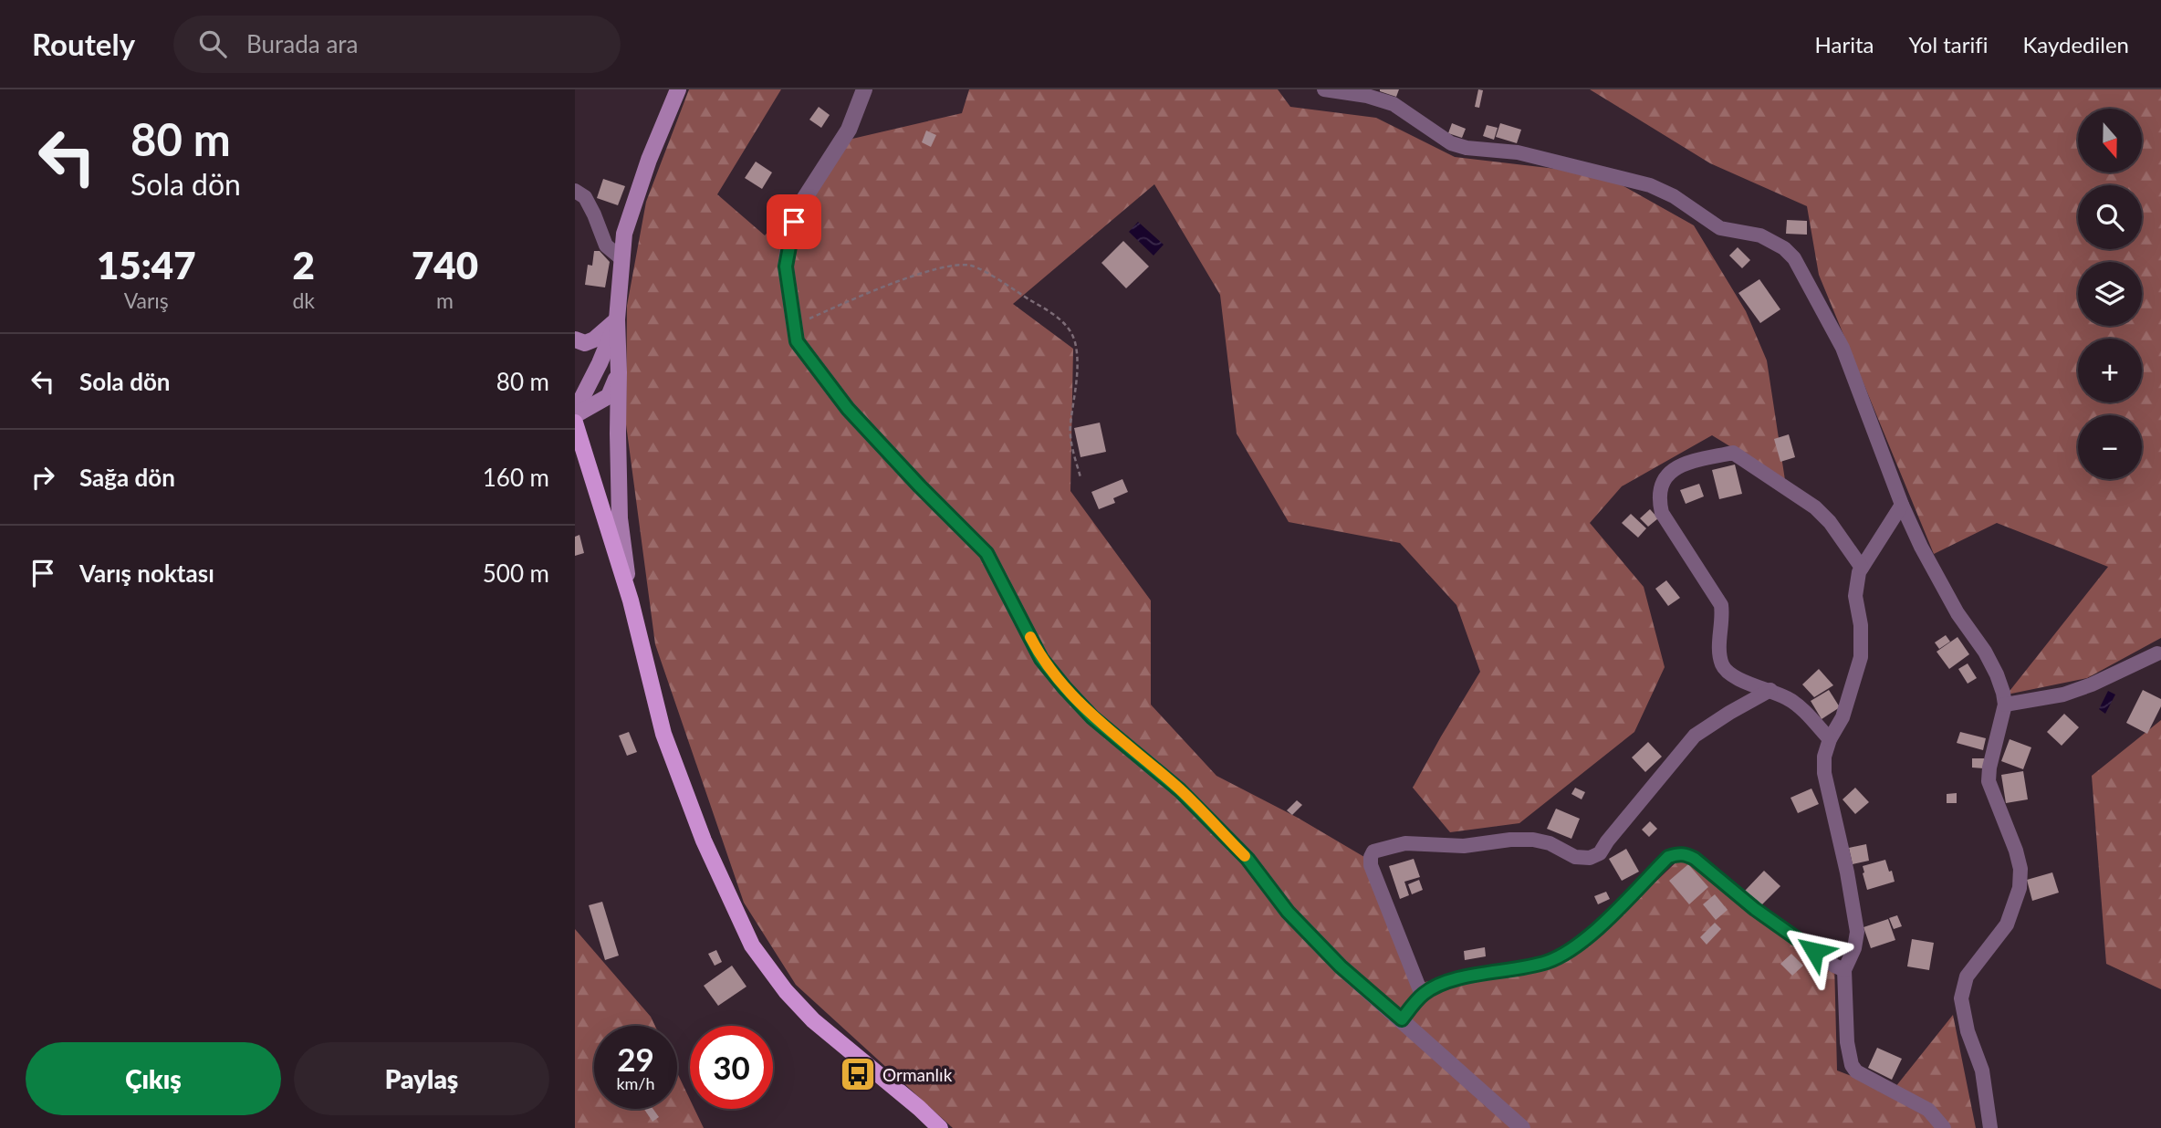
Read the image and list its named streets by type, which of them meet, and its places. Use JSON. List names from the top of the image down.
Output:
{
  "places": {
    "bus stop": ["Ormanlık"]
  },
  "north": "bottom",
  "page": {
    "header": "Routely",
    "search": "Burada ara",
    "nav": ["Harita", "Yol tarifi", "Kaydedilen"],
    "turn": ["80 m", "Sola dön"],
    "map_buttons": ["+", "−"],
    "eta": [
      "15:47",
      "Varış",
      "2",
      "dk",
      "740",
      "m"
    ],
    "list": [
      {
        "name": "Sola dön",
        "value": "80 m"
      },
      {
        "name": "Sağa dön",
        "value": "160 m"
      },
      {
        "name": "Varış noktası",
        "value": "500 m"
      }
    ],
    "speed": "29 km/h",
    "limit": "30",
    "buttons": ["Çıkış", "Paylaş"]
  }
}
